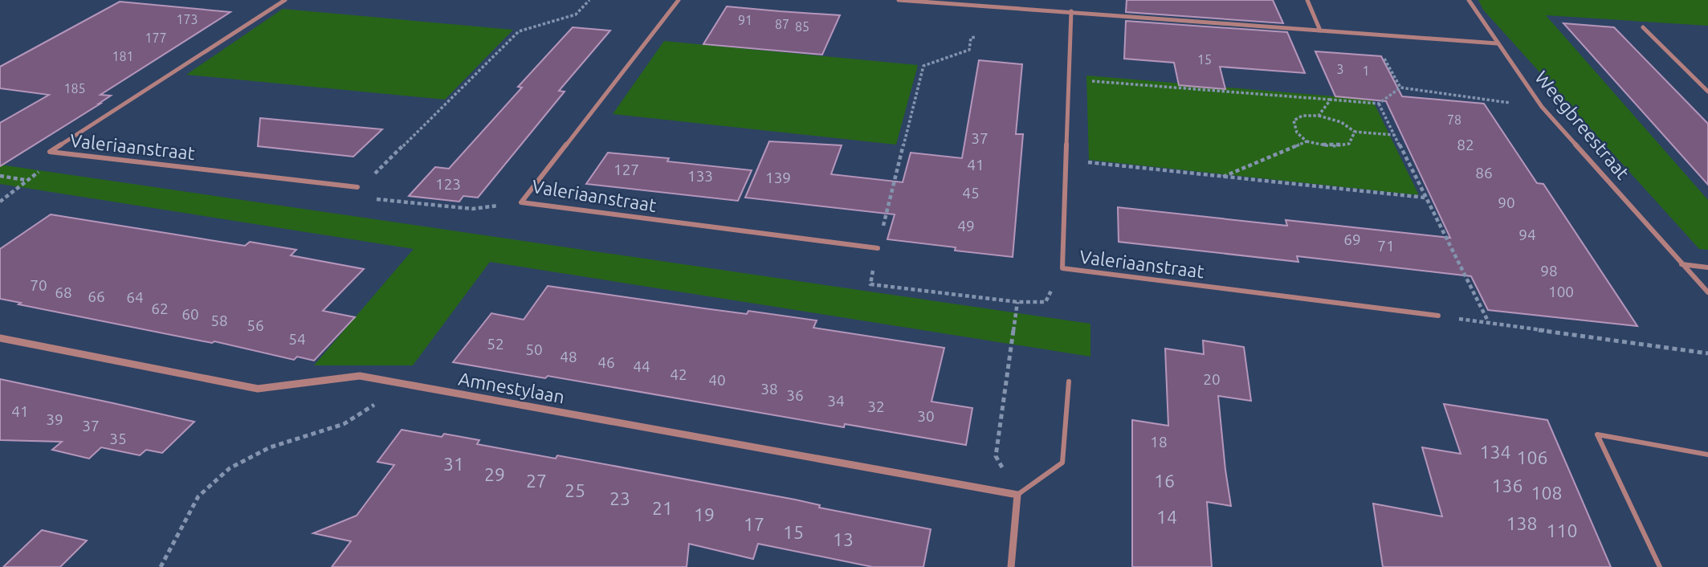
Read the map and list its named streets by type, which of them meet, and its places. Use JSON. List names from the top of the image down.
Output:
{
  "streets": {
    "street": ["Weegbreestraat", "Valeriaanstraat", "Amnestylaan"]
  },
  "house_numbers": [
    "173",
    "91",
    "87",
    "85",
    "177",
    "181",
    "15",
    "3",
    "1",
    "185",
    "78",
    "37",
    "82",
    "41",
    "127",
    "86",
    "133",
    "139",
    "123",
    "45",
    "90",
    "49",
    "94",
    "69",
    "71",
    "98",
    "70",
    "100",
    "68",
    "66",
    "64",
    "62",
    "60",
    "58",
    "56",
    "54",
    "52",
    "50",
    "48",
    "46",
    "44",
    "42",
    "20",
    "40",
    "38",
    "36",
    "34",
    "32",
    "41",
    "30",
    "39",
    "37",
    "35",
    "18",
    "134",
    "106",
    "31",
    "29",
    "27",
    "16",
    "136",
    "25",
    "108",
    "23",
    "21",
    "19",
    "14",
    "138",
    "17",
    "110",
    "15",
    "13"
  ]
}
